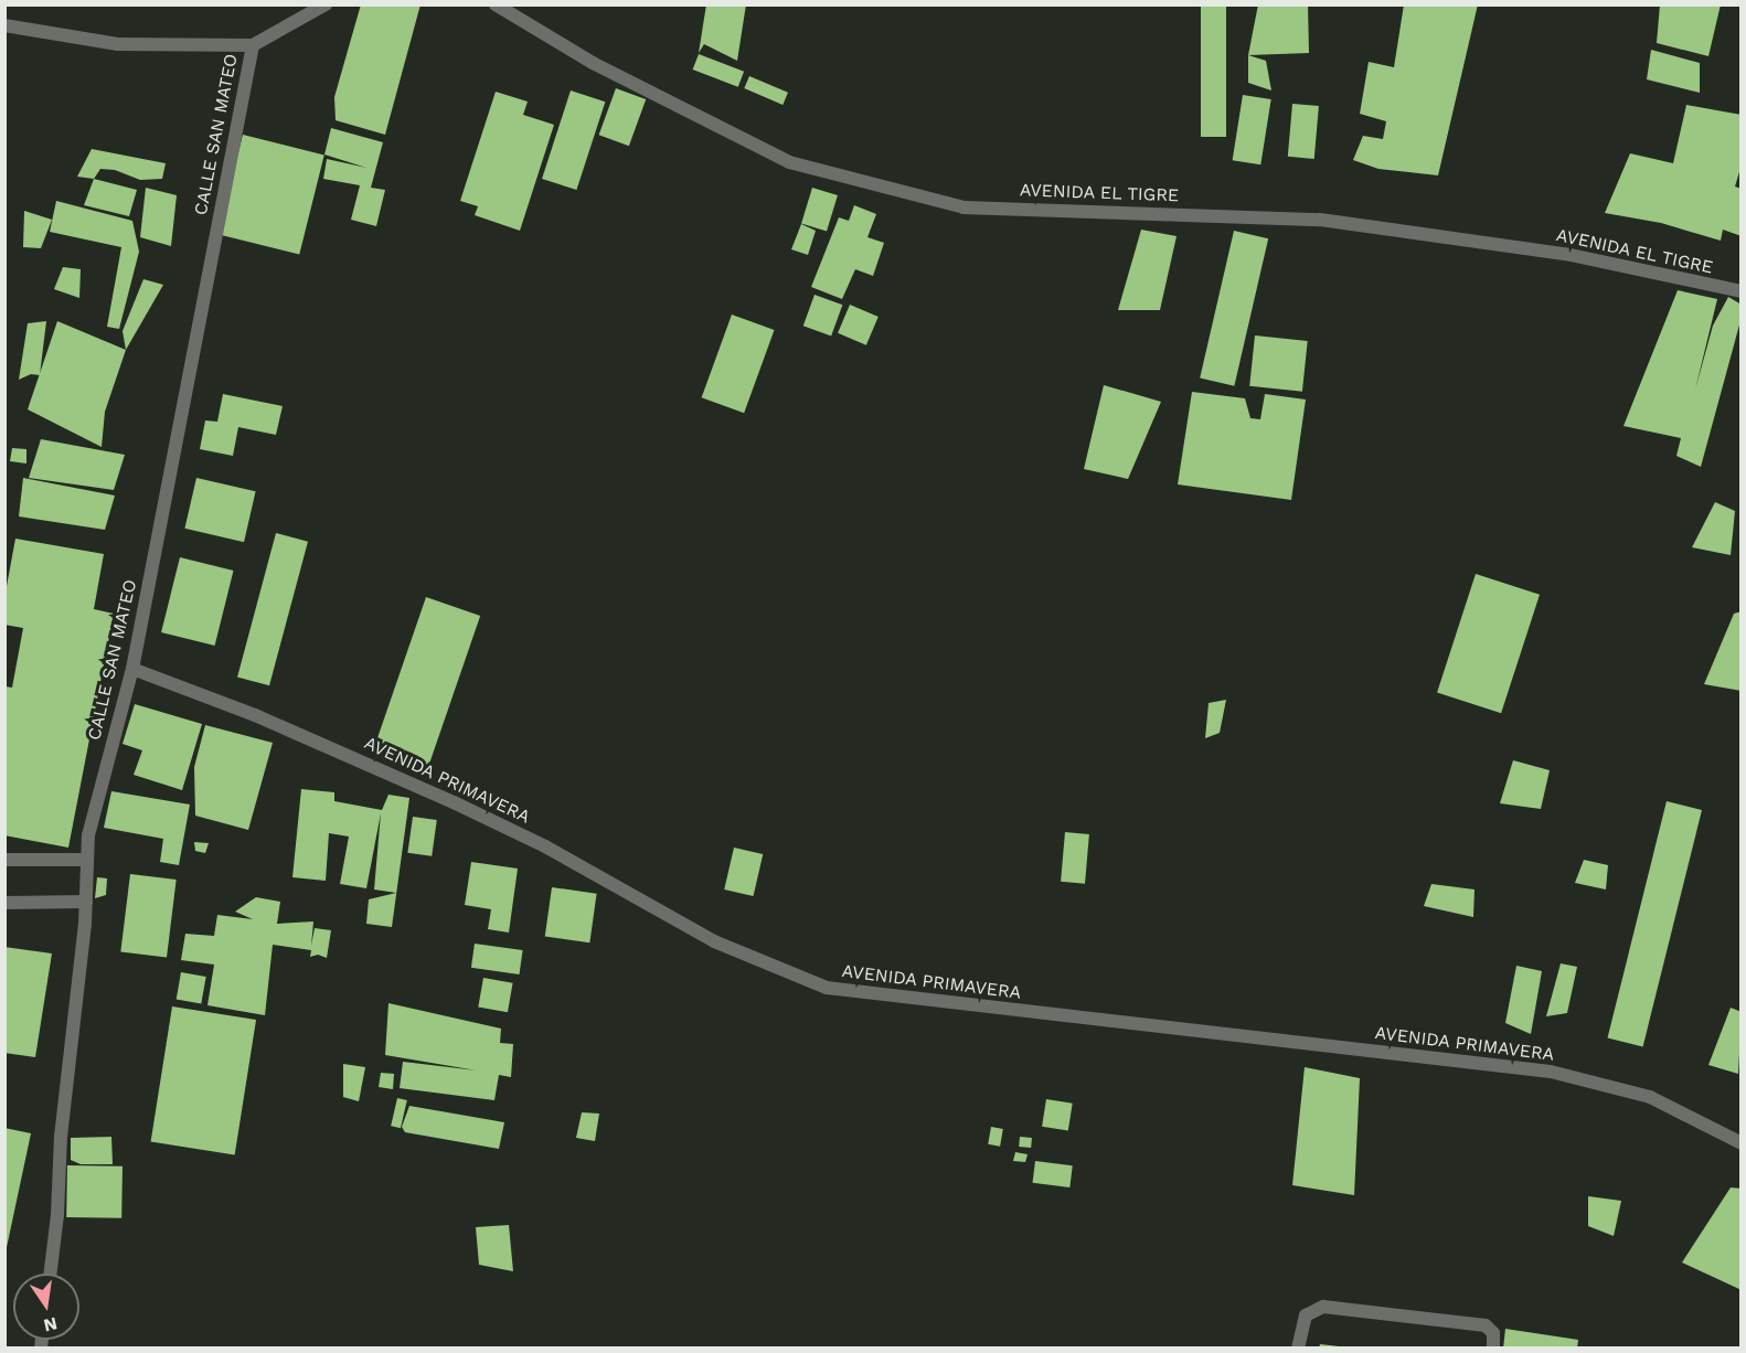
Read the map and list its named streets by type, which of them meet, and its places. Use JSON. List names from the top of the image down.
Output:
{
  "streets": {
    "street": ["CALLE SAN MATEO", "AVENIDA EL TIGRE", "AVENIDA PRIMAVERA"]
  },
  "crossings": [
    ["CALLE SAN MATEO", "AVENIDA PRIMAVERA"]
  ],
  "north": "bottom"
}
